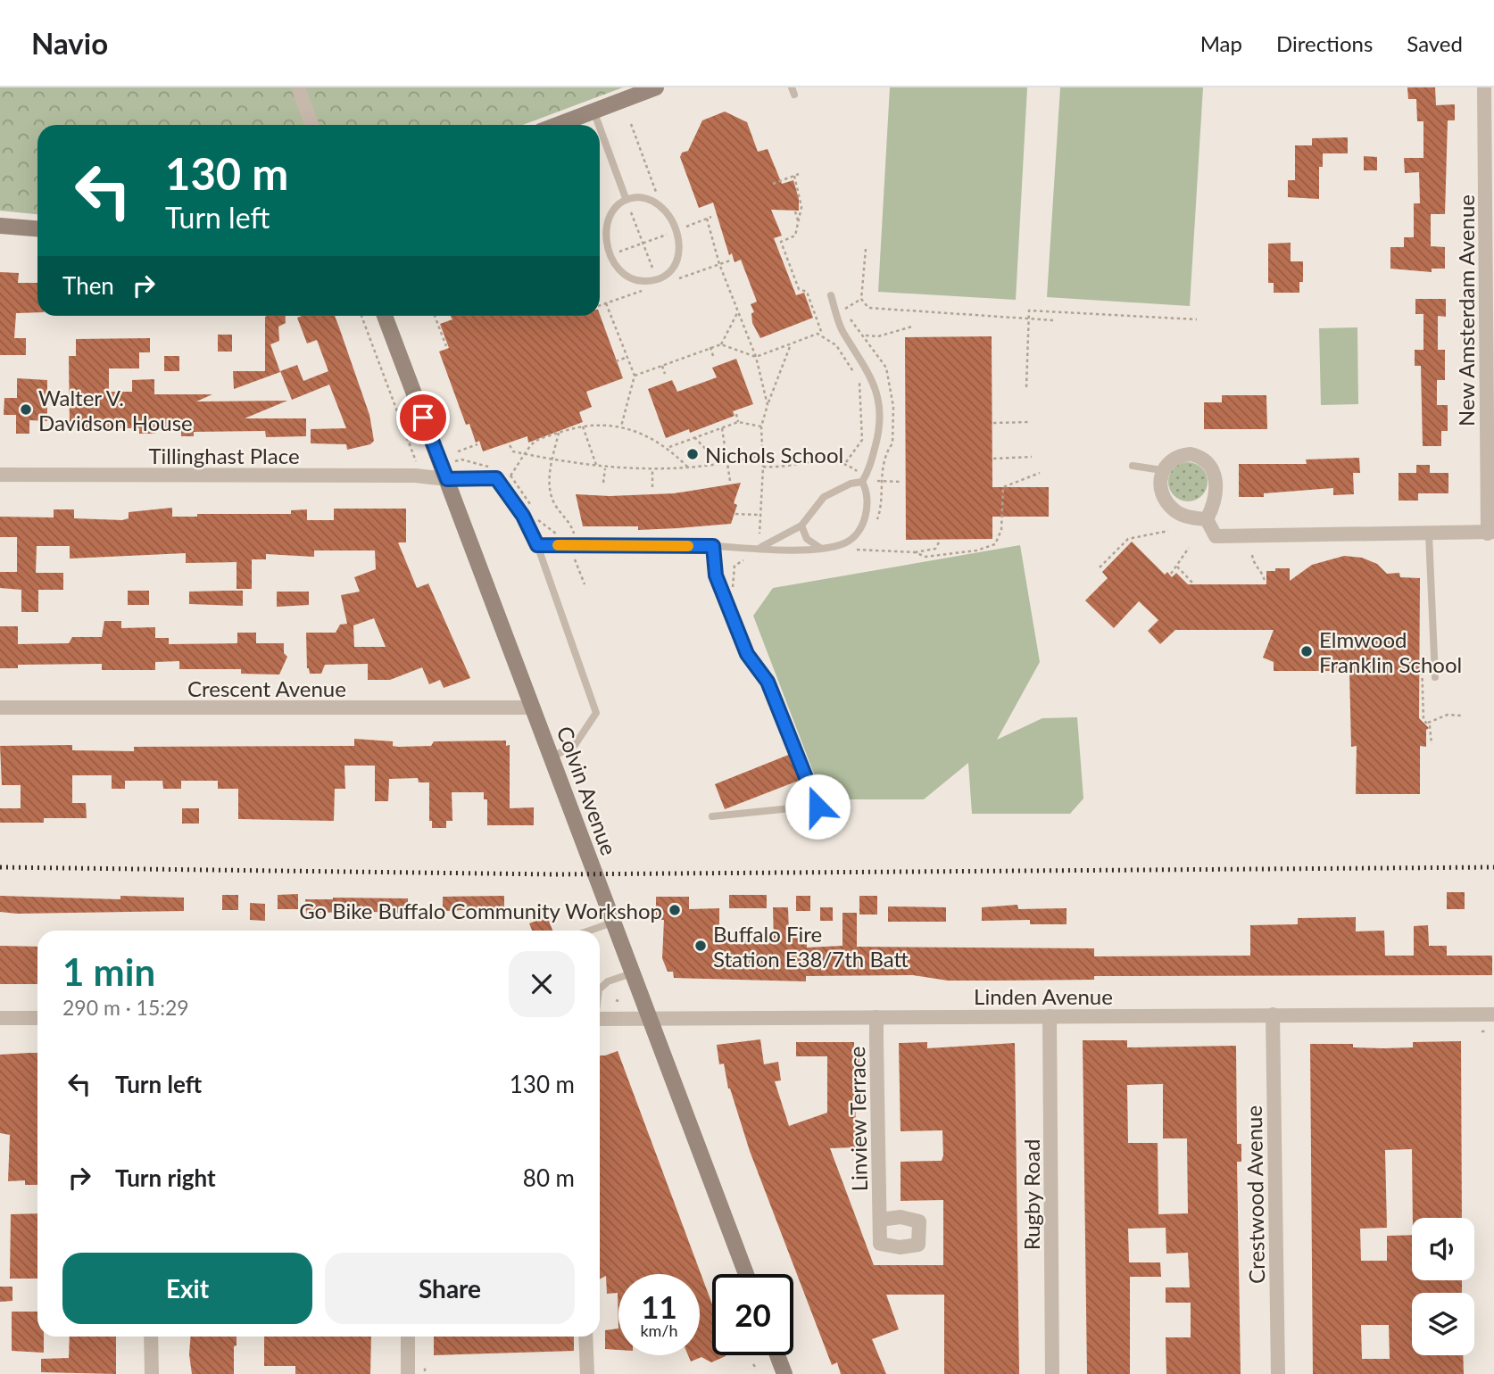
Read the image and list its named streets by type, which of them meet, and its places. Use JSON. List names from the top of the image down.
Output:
{
  "streets": {
    "street": [
      "New Amsterdam Avenue",
      "Tillinghast Place",
      "Crescent Avenue",
      "Colvin Avenue",
      "Linden Avenue",
      "Linview Terrace",
      "Rugby Road",
      "Crestwood Avenue"
    ]
  },
  "crossings": [
    ["Tillinghast Place", "Colvin Avenue"],
    ["Crescent Avenue", "Colvin Avenue"],
    ["Colvin Avenue", "Linden Avenue"],
    ["Linden Avenue", "Linview Terrace"],
    ["Linden Avenue", "Rugby Road"],
    ["Linden Avenue", "Crestwood Avenue"]
  ],
  "places": [
    "Walter V. Davidson House",
    "Nichols School",
    "Elmwood Franklin School",
    "Go Bike Buffalo Community Workshop",
    "Buffalo Fire Station E38/7th Batt"
  ],
  "page": {
    "header": "Navio",
    "nav": ["Map", "Directions", "Saved"],
    "turn": ["130 m", "Turn left"],
    "then": "Then",
    "heading": ["1 min", "290 m · 15:29"],
    "list": [
      {
        "name": "Turn left",
        "value": "130 m"
      },
      {
        "name": "Turn right",
        "value": "80 m"
      }
    ],
    "buttons": ["Exit", "Share"],
    "speed": "11 km/h",
    "limit": "20"
  }
}
